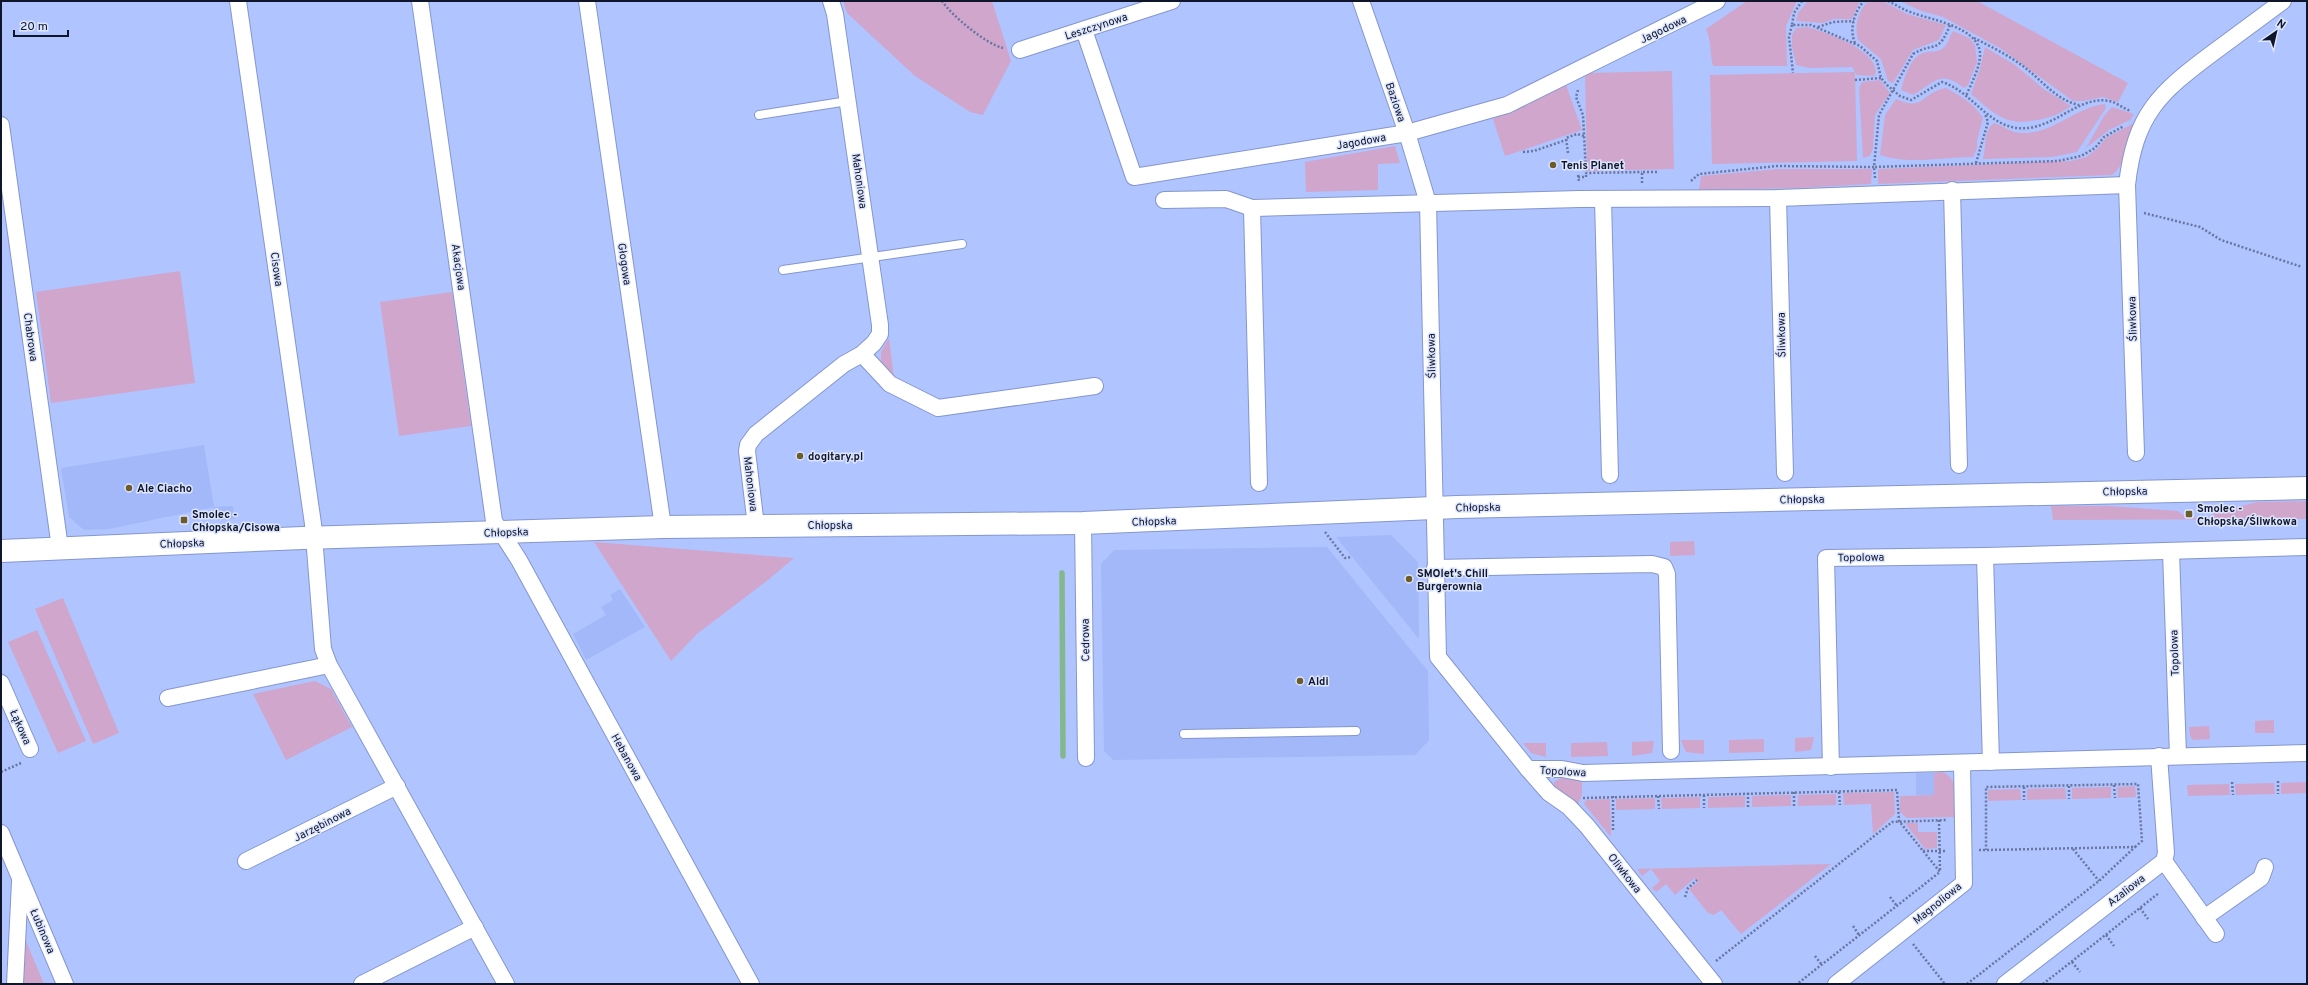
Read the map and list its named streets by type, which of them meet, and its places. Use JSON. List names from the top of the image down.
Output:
{
  "streets": {
    "street": [
      "Leszczynowa",
      "Jagodowa",
      "Baziowa",
      "Mahoniowa",
      "Głogowa",
      "Akacjowa",
      "Cisowa",
      "Śliwkowa",
      "Chabrowa",
      "Chłopska",
      "Topolowa",
      "Cedrowa",
      "Łąkowa",
      "Hebanowa",
      "Jarzębinowa",
      "Oliwkowa",
      "Azaliowa",
      "Magnoliowa",
      "Łubinowa"
    ]
  },
  "crossings": [
    ["Leszczynowa", "Jagodowa"],
    ["Jagodowa", "Baziowa"],
    ["Baziowa", "Śliwkowa"],
    ["Mahoniowa", "Chłopska"],
    ["Głogowa", "Chłopska"],
    ["Akacjowa", "Chłopska"],
    ["Akacjowa", "Hebanowa"],
    ["Cisowa", "Chłopska"],
    ["Śliwkowa", "Chłopska"],
    ["Śliwkowa", "Topolowa"],
    ["Chabrowa", "Chłopska"],
    ["Chłopska", "Topolowa"],
    ["Chłopska", "Cedrowa"],
    ["Chłopska", "Hebanowa"],
    ["Topolowa", "Oliwkowa"],
    ["Topolowa", "Magnoliowa"]
  ],
  "places": {
    "other": [
      "Tenis Planet",
      "dogitary.pl",
      "Ale Ciacho",
      "SMOlet's Chill Burgerownia",
      "Aldi"
    ],
    "transit": ["Smolec - Chłopska/Śliwkowa", "Smolec - Chłopska/Cisowa"]
  },
  "scale_bar": "20 m",
  "north": "top right"
}
